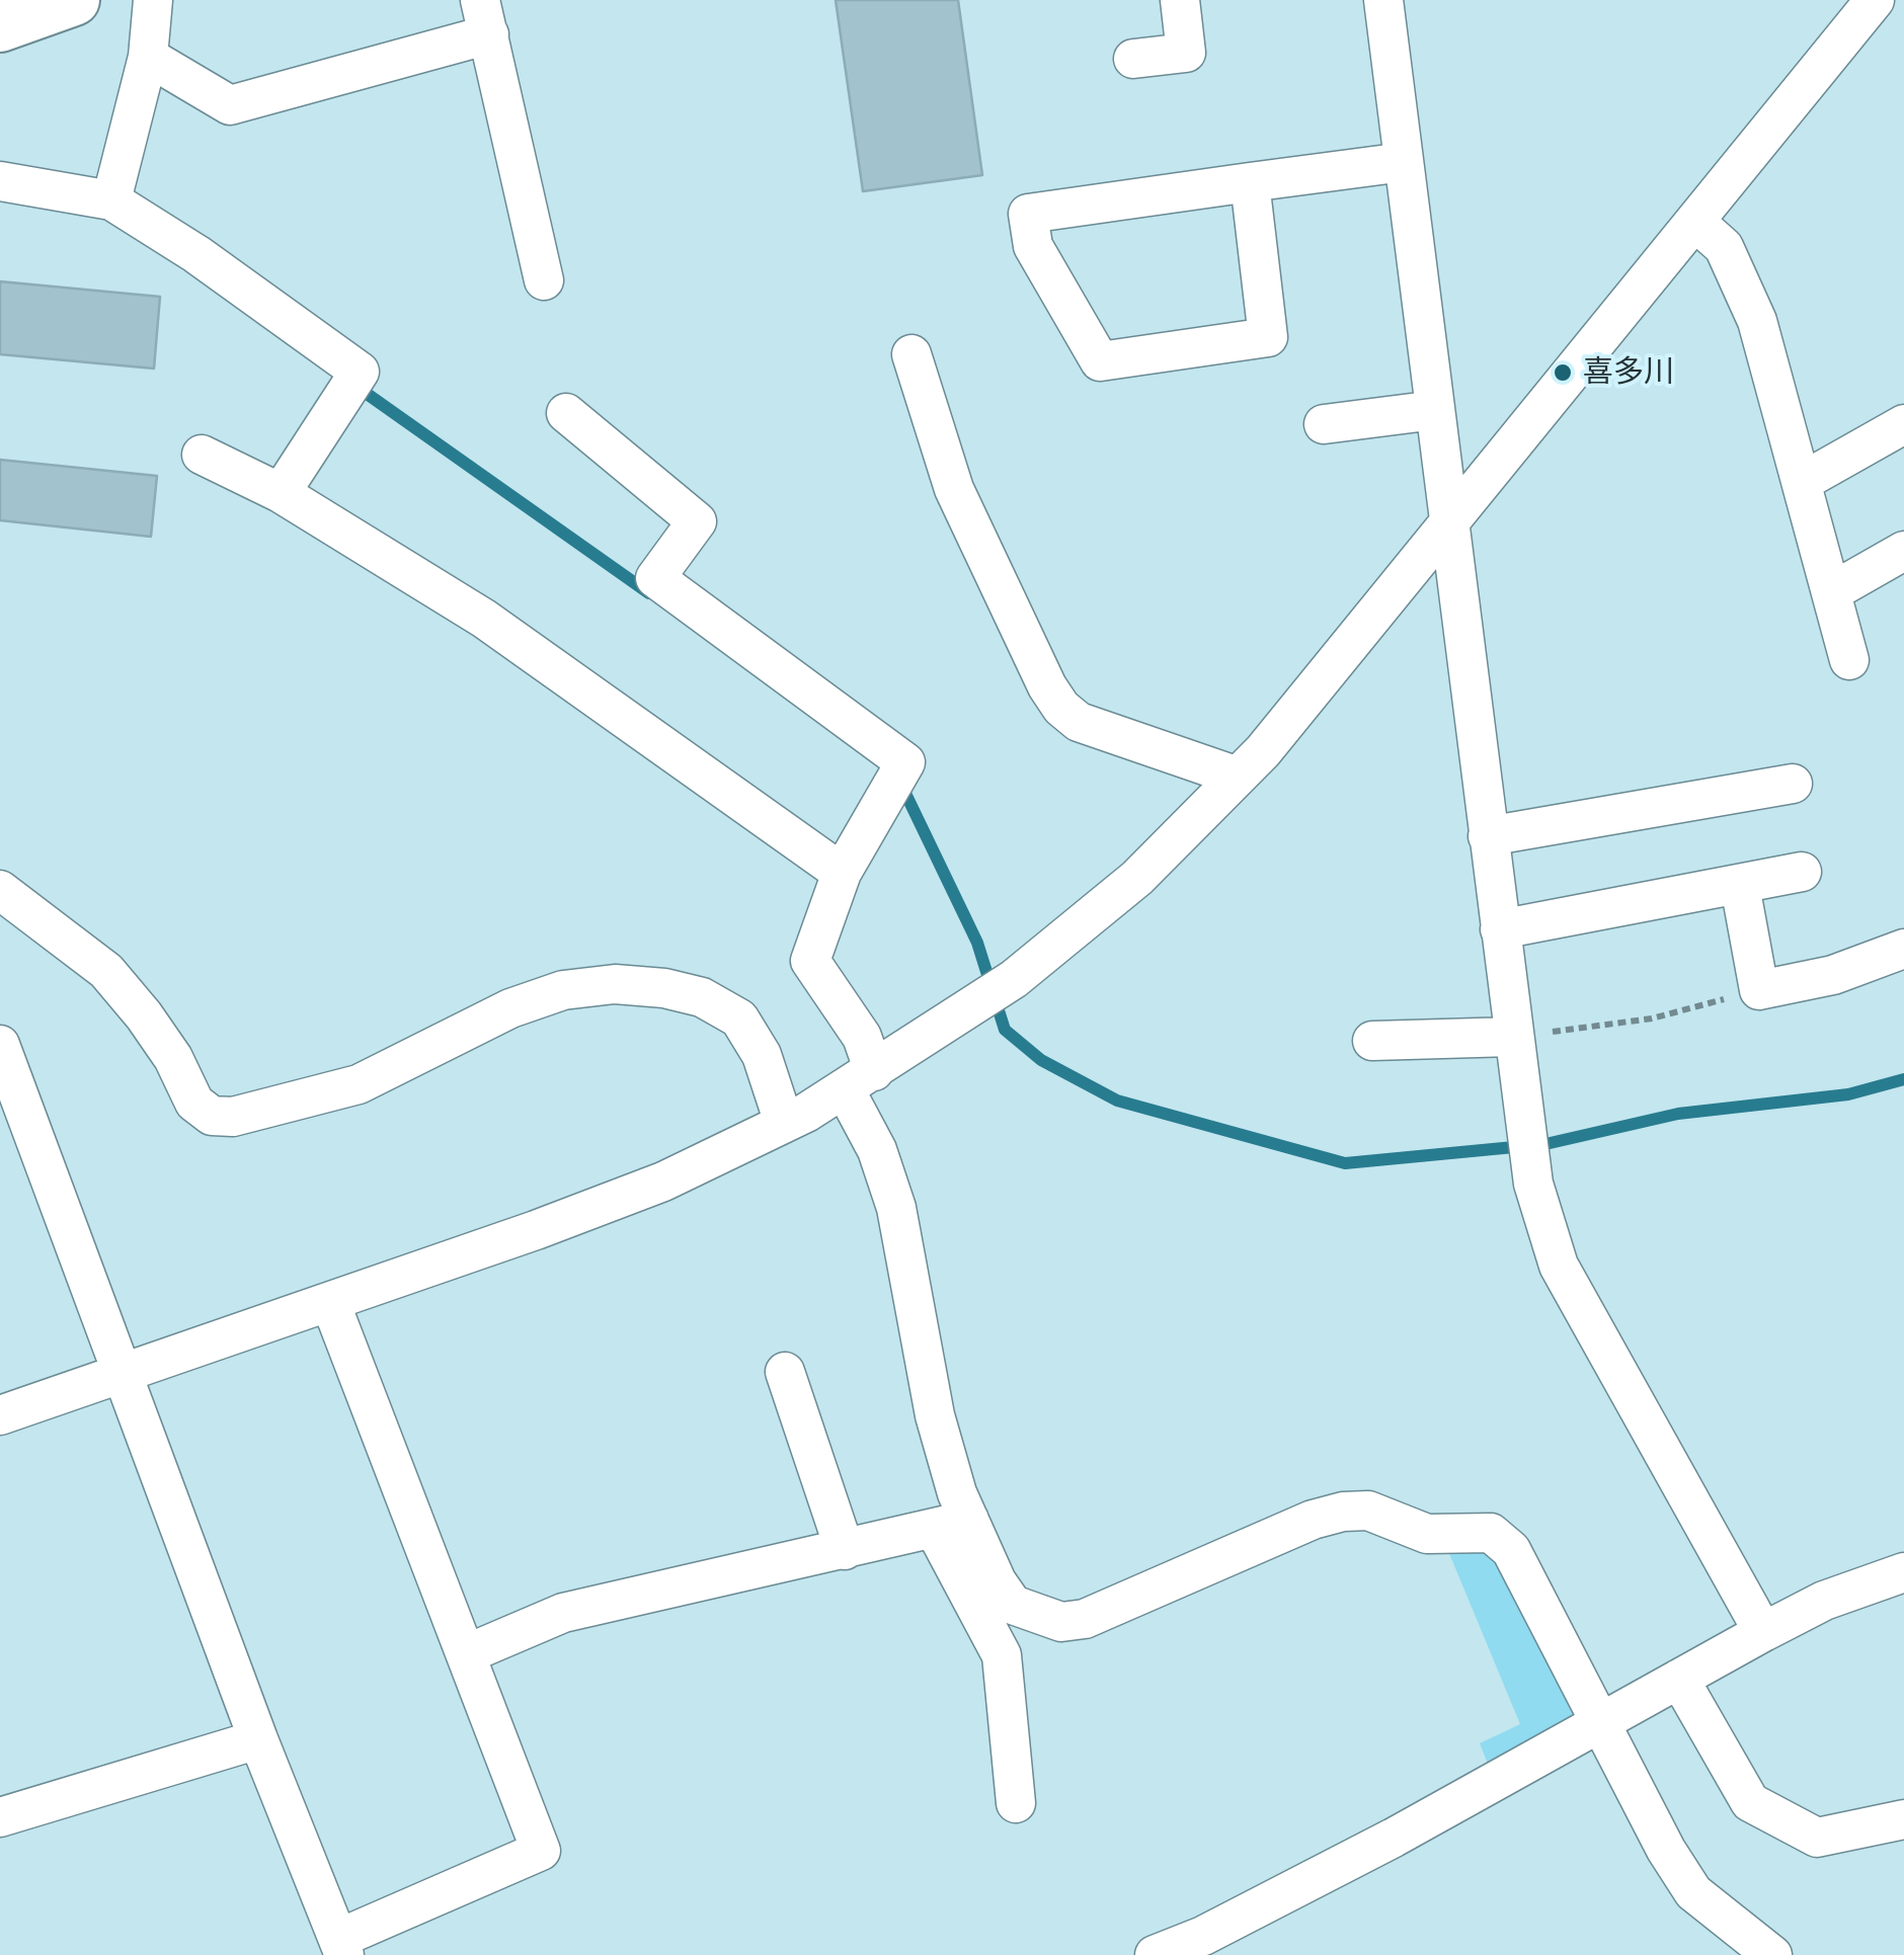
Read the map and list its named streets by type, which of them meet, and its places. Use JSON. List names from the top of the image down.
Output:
{
  "places": ["喜多川"]
}
